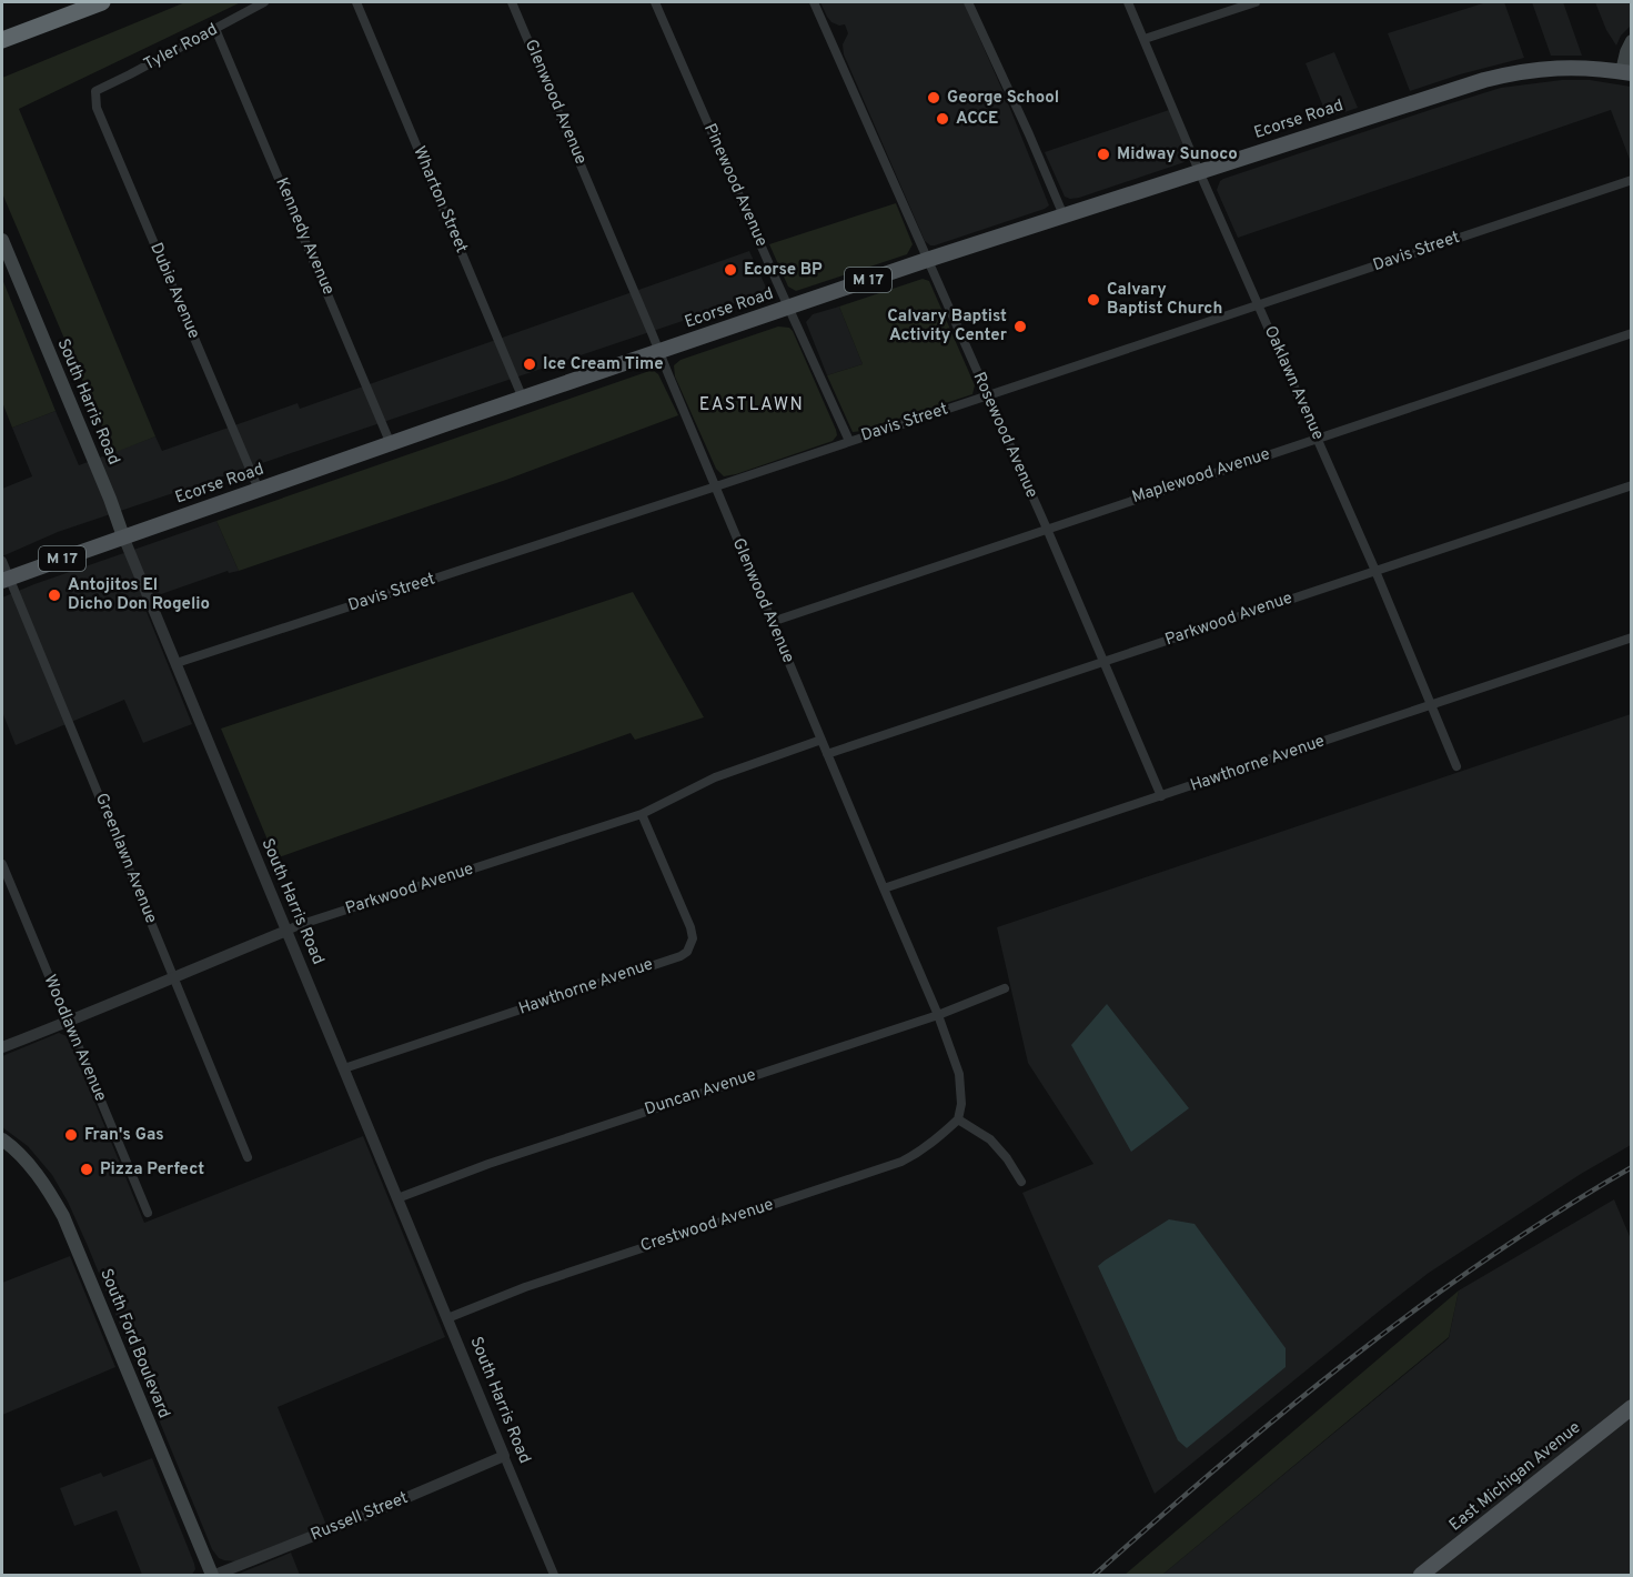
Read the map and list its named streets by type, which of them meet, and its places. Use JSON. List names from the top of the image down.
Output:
{
  "streets": {
    "main road": [
      "Ecorse Road",
      "M 17",
      "South Harris Road",
      "South Ford Boulevard",
      "East Michigan Avenue"
    ],
    "street": [
      "Tyler Road",
      "Glenwood Avenue",
      "Pinewood Avenue",
      "Wharton Street",
      "Kennedy Avenue",
      "Davis Street",
      "Dubie Avenue",
      "Oaklawn Avenue",
      "Rosewood Avenue",
      "Maplewood Avenue",
      "Parkwood Avenue",
      "Hawthorne Avenue",
      "Greenlawn Avenue",
      "Woodlawn Avenue",
      "Duncan Avenue",
      "Crestwood Avenue",
      "Russell Street"
    ]
  },
  "crossings": [
    ["Tyler Road", "Kennedy Avenue"],
    ["Tyler Road", "Dubie Avenue"],
    ["Glenwood Avenue", "Ecorse Road"],
    ["Glenwood Avenue", "Davis Street"],
    ["Glenwood Avenue", "Maplewood Avenue"],
    ["Glenwood Avenue", "Parkwood Avenue"],
    ["Glenwood Avenue", "Hawthorne Avenue"],
    ["Glenwood Avenue", "Duncan Avenue"],
    ["Glenwood Avenue", "Crestwood Avenue"],
    ["Ecorse Road", "Pinewood Avenue"],
    ["Ecorse Road", "Wharton Street"],
    ["Ecorse Road", "Kennedy Avenue"],
    ["Ecorse Road", "Dubie Avenue"],
    ["Ecorse Road", "Oaklawn Avenue"],
    ["Ecorse Road", "South Harris Road"],
    ["Ecorse Road", "Rosewood Avenue"],
    ["Ecorse Road", "Greenlawn Avenue"],
    ["Pinewood Avenue", "Davis Street"],
    ["Davis Street", "Oaklawn Avenue"],
    ["Davis Street", "South Harris Road"],
    ["Davis Street", "Rosewood Avenue"],
    ["Oaklawn Avenue", "Maplewood Avenue"],
    ["Oaklawn Avenue", "Parkwood Avenue"],
    ["Oaklawn Avenue", "Hawthorne Avenue"],
    ["South Harris Road", "Parkwood Avenue"],
    ["South Harris Road", "Hawthorne Avenue"],
    ["South Harris Road", "Duncan Avenue"],
    ["South Harris Road", "Crestwood Avenue"],
    ["South Harris Road", "Russell Street"],
    ["Rosewood Avenue", "Maplewood Avenue"],
    ["Rosewood Avenue", "Parkwood Avenue"],
    ["Rosewood Avenue", "Hawthorne Avenue"],
    ["Parkwood Avenue", "Hawthorne Avenue"],
    ["Parkwood Avenue", "Greenlawn Avenue"],
    ["Parkwood Avenue", "Woodlawn Avenue"],
    ["South Ford Boulevard", "Russell Street"]
  ],
  "districts": ["EASTLAWN"],
  "places": [
    "George School",
    "ACCE",
    "Midway Sunoco",
    "Ecorse BP",
    "Calvary Baptist Church",
    "Calvary Baptist Activity Center",
    "Ice Cream Time",
    "Antojitos El Dicho Don Rogelio",
    "Fran's Gas",
    "Pizza Perfect"
  ]
}
